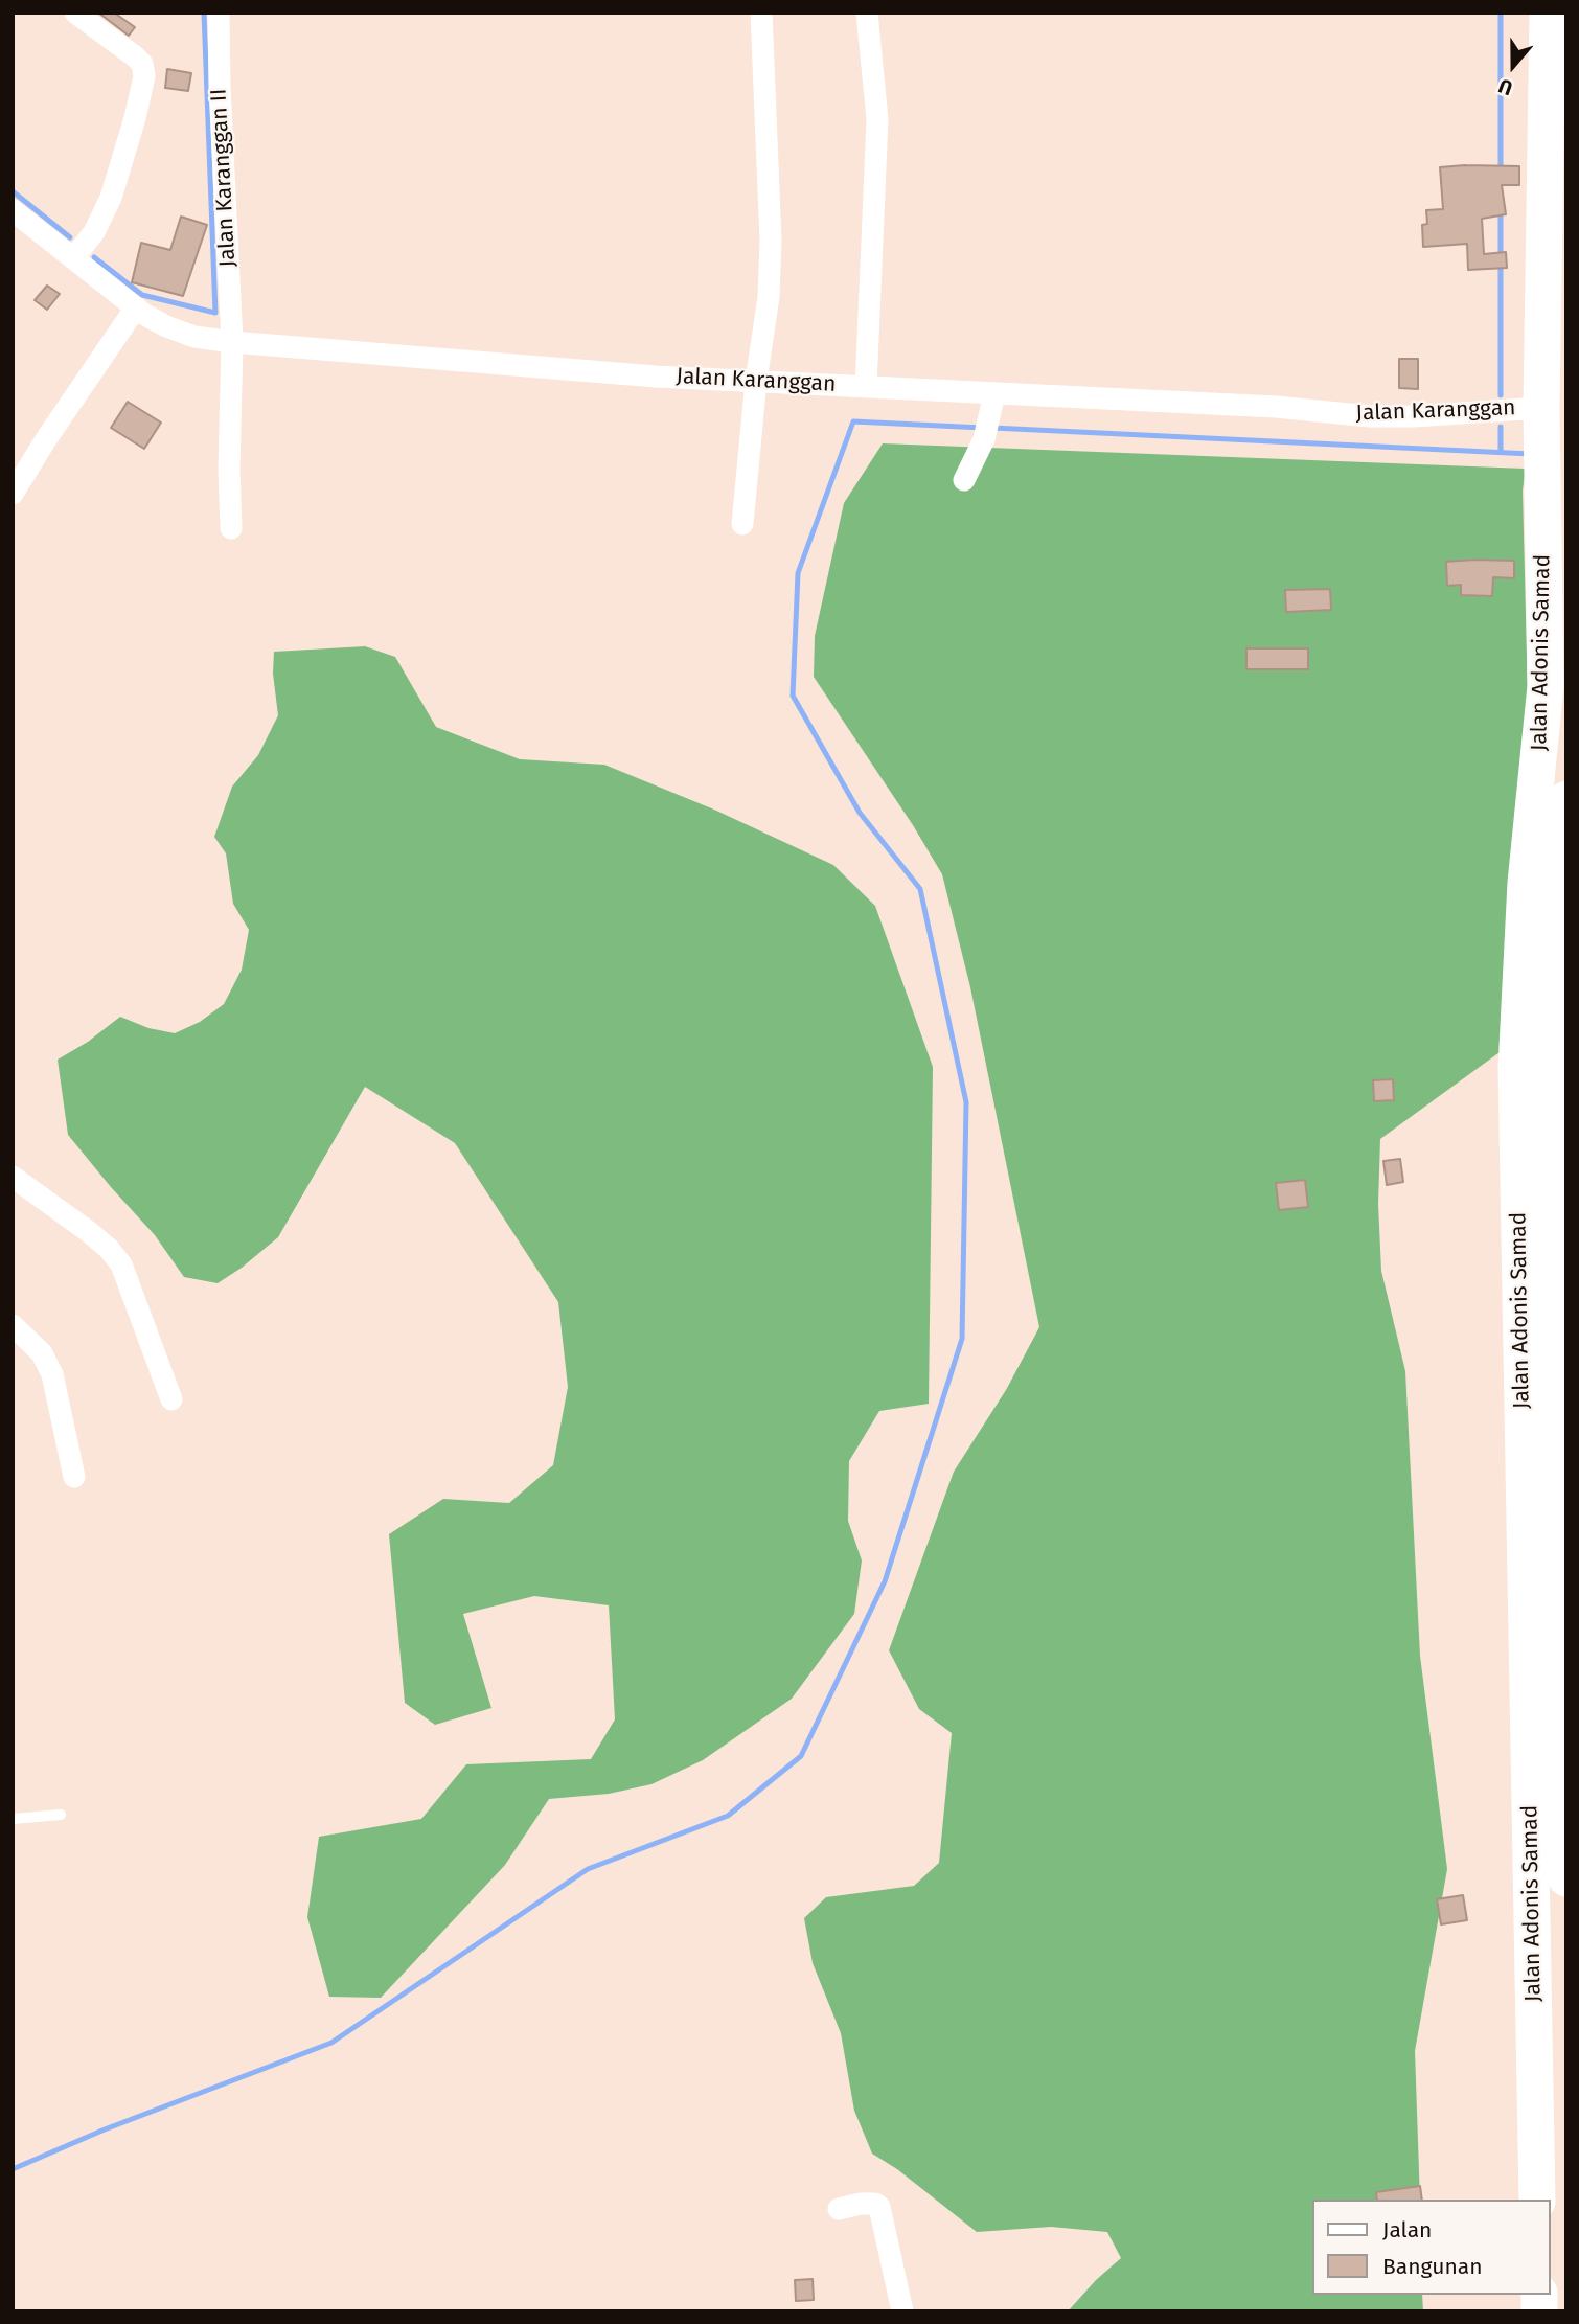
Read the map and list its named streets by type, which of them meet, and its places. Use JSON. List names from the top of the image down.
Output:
{
  "streets": {
    "highway": ["Jalan Adonis Samad"],
    "street": ["Jalan Karanggan II", "Jalan Karanggan"]
  },
  "crossings": [
    ["Jalan Karanggan II", "Jalan Karanggan"],
    ["Jalan Karanggan", "Jalan Adonis Samad"]
  ],
  "legend": ["Jalan", "Bangunan"],
  "north": "bottom"
}
